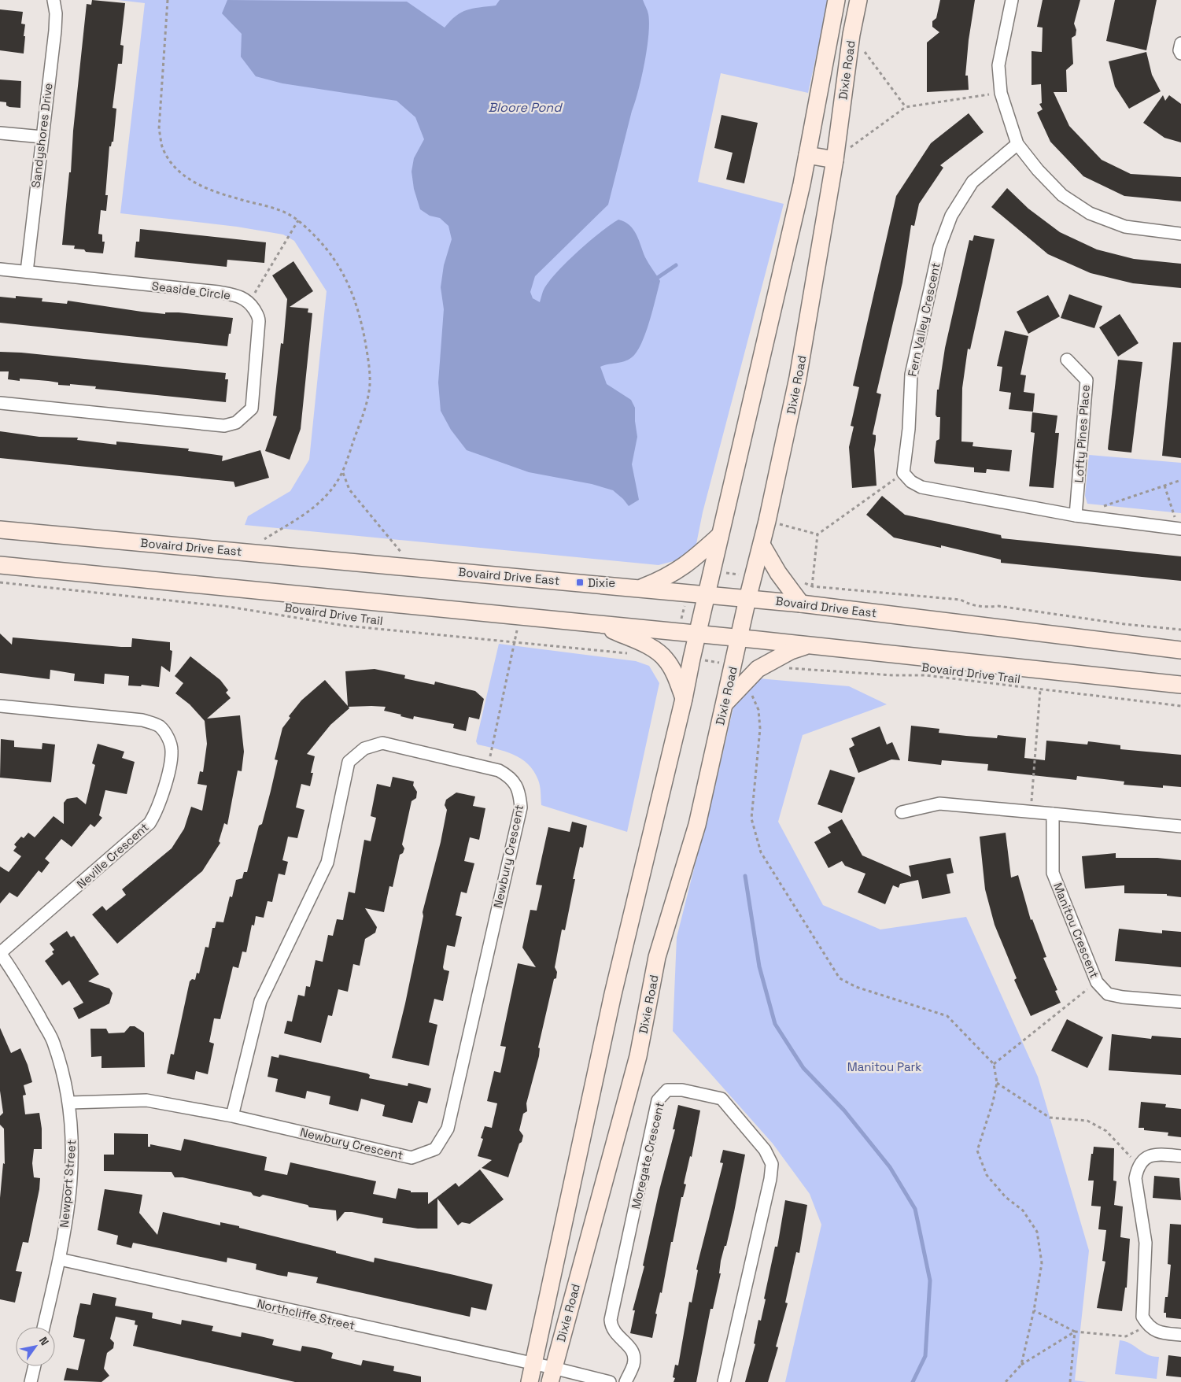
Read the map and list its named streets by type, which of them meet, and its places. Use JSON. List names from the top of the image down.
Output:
{
  "streets": {
    "main road": ["Dixie Road", "Bovaird Drive East"],
    "street": [
      "Sandyshores Drive",
      "Seaside Circle",
      "Fern Valley Crescent",
      "Lofty Pines Place",
      "Neville Crescent",
      "Newbury Crescent",
      "Manitou Crescent",
      "Moregate Crescent",
      "Newport Street",
      "Northcliffe Street"
    ],
    "path": ["Bovaird Drive Trail"]
  },
  "crossings": [
    ["Dixie Road", "Bovaird Drive East"],
    ["Dixie Road", "Northcliffe Street"],
    ["Sandyshores Drive", "Seaside Circle"],
    ["Neville Crescent", "Newport Street"],
    ["Newbury Crescent", "Newport Street"],
    ["Newport Street", "Northcliffe Street"]
  ],
  "water": ["Bloore Pond"],
  "parks": ["Manitou Park"],
  "places": {
    "transit": ["Dixie"]
  },
  "north": "top right"
}
